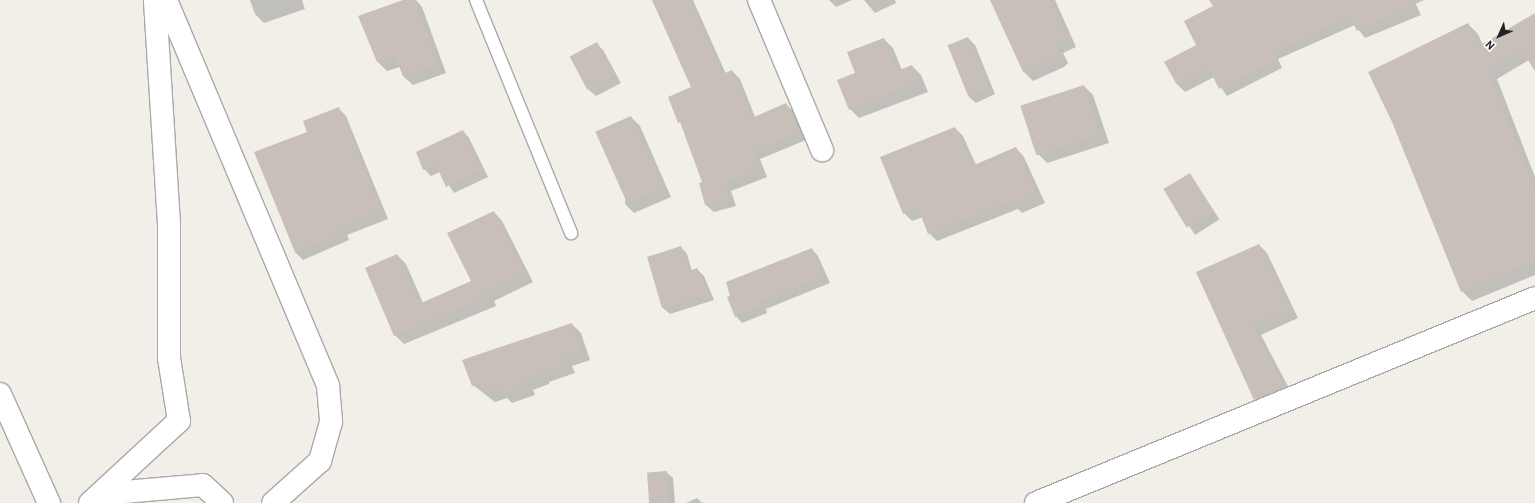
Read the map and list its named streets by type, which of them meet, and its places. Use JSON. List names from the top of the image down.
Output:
{
  "north": "bottom left"
}
